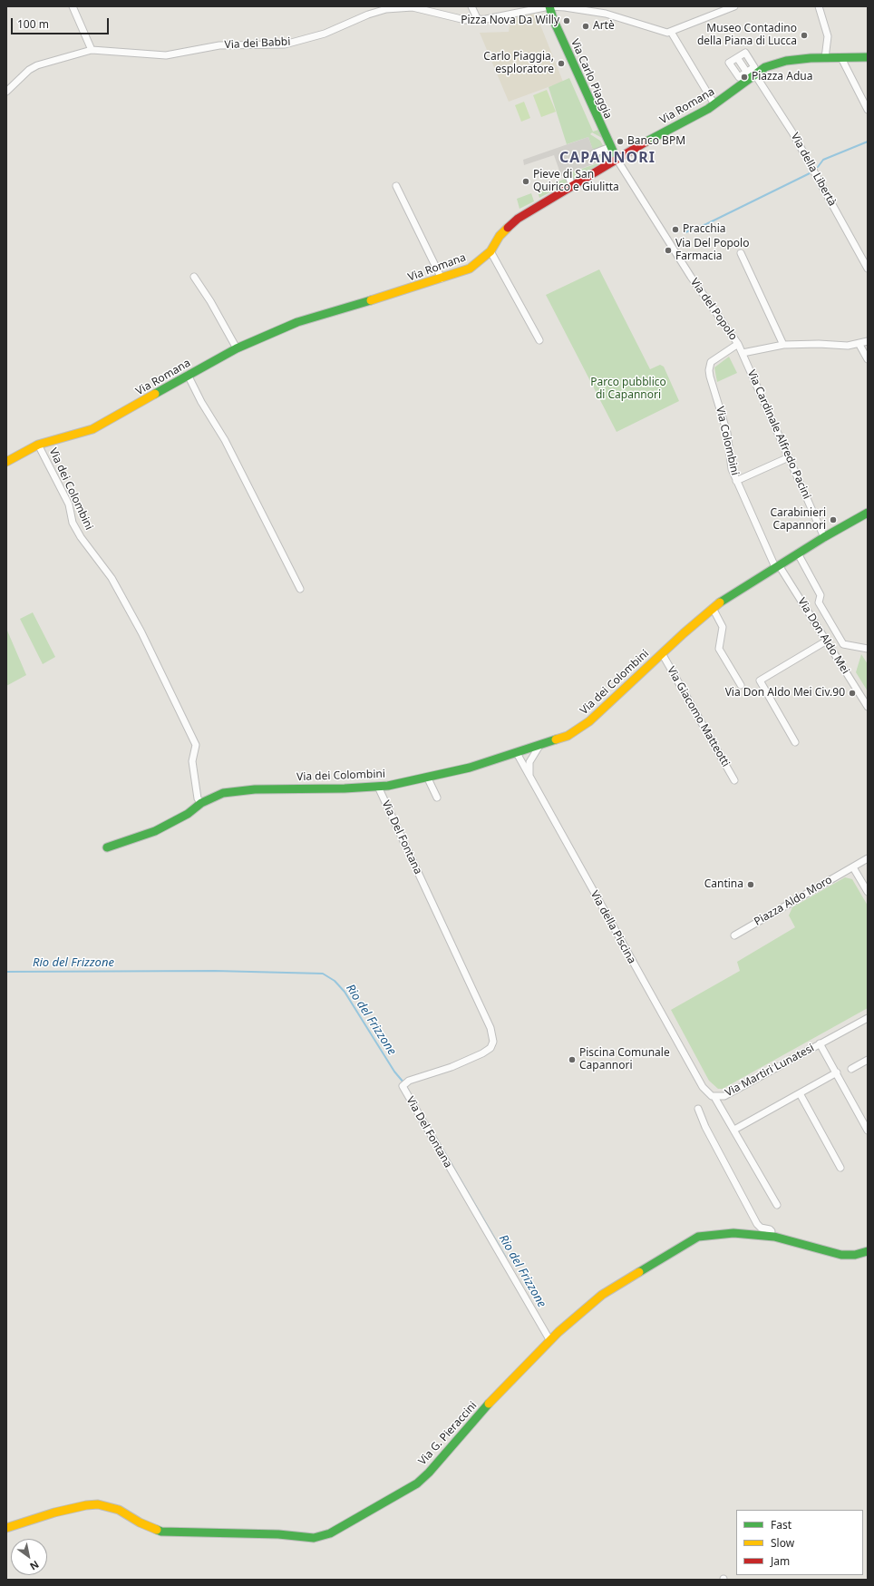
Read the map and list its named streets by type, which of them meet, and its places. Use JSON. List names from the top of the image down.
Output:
{
  "streets": {
    "street": [
      "Via dei Babbi",
      "Via Carlo Piaggia",
      "Via Romana",
      "Via della Libertà",
      "Via del Popolo",
      "Via Cardinale Alfredo Pacini",
      "Via Colombini",
      "Via dei Colombini",
      "Via Don Aldo Mei",
      "Via Giacomo Matteotti",
      "Via Del Fontana",
      "Piazza Aldo Moro",
      "Via della Piscina",
      "Via Martiri Lunatesi",
      "Via G. Pieraccini"
    ]
  },
  "crossings": [
    ["Via dei Babbi", "Via Carlo Piaggia"],
    ["Via Carlo Piaggia", "Via Romana"],
    ["Via Carlo Piaggia", "Via del Popolo"],
    ["Via Romana", "Via della Libertà"],
    ["Via Romana", "Via del Popolo"],
    ["Via Romana", "Via dei Colombini"],
    ["Via del Popolo", "Via Cardinale Alfredo Pacini"],
    ["Via del Popolo", "Via Colombini"],
    ["Via Cardinale Alfredo Pacini", "Via dei Colombini"],
    ["Via Colombini", "Via dei Colombini"],
    ["Via Colombini", "Via Don Aldo Mei"],
    ["Via dei Colombini", "Via Don Aldo Mei"],
    ["Via dei Colombini", "Via Giacomo Matteotti"],
    ["Via dei Colombini", "Via Del Fontana"],
    ["Via dei Colombini", "Via della Piscina"],
    ["Via Del Fontana", "Via G. Pieraccini"],
    ["Via della Piscina", "Via Martiri Lunatesi"]
  ],
  "districts": ["CAPANNORI"],
  "water": ["Rio del Frizzone"],
  "parks": ["Parco pubblico di Capannori"],
  "places": [
    "Pizza Nova Da Willy",
    "Artè",
    "Museo Contadino della Piana di Lucca",
    "Carlo Piaggia, esploratore",
    "Piazza Adua",
    "Banco BPM",
    "Pieve di San Quirico e Giulitta",
    "Pracchia",
    "Via Del Popolo Farmacia",
    "Carabinieri Capannori",
    "Via Don Aldo Mei Civ.90",
    "Cantina",
    "Piscina Comunale Capannori"
  ],
  "legend": ["Fast", "Slow", "Jam"],
  "scale_bar": "100 m",
  "north": "bottom right"
}
